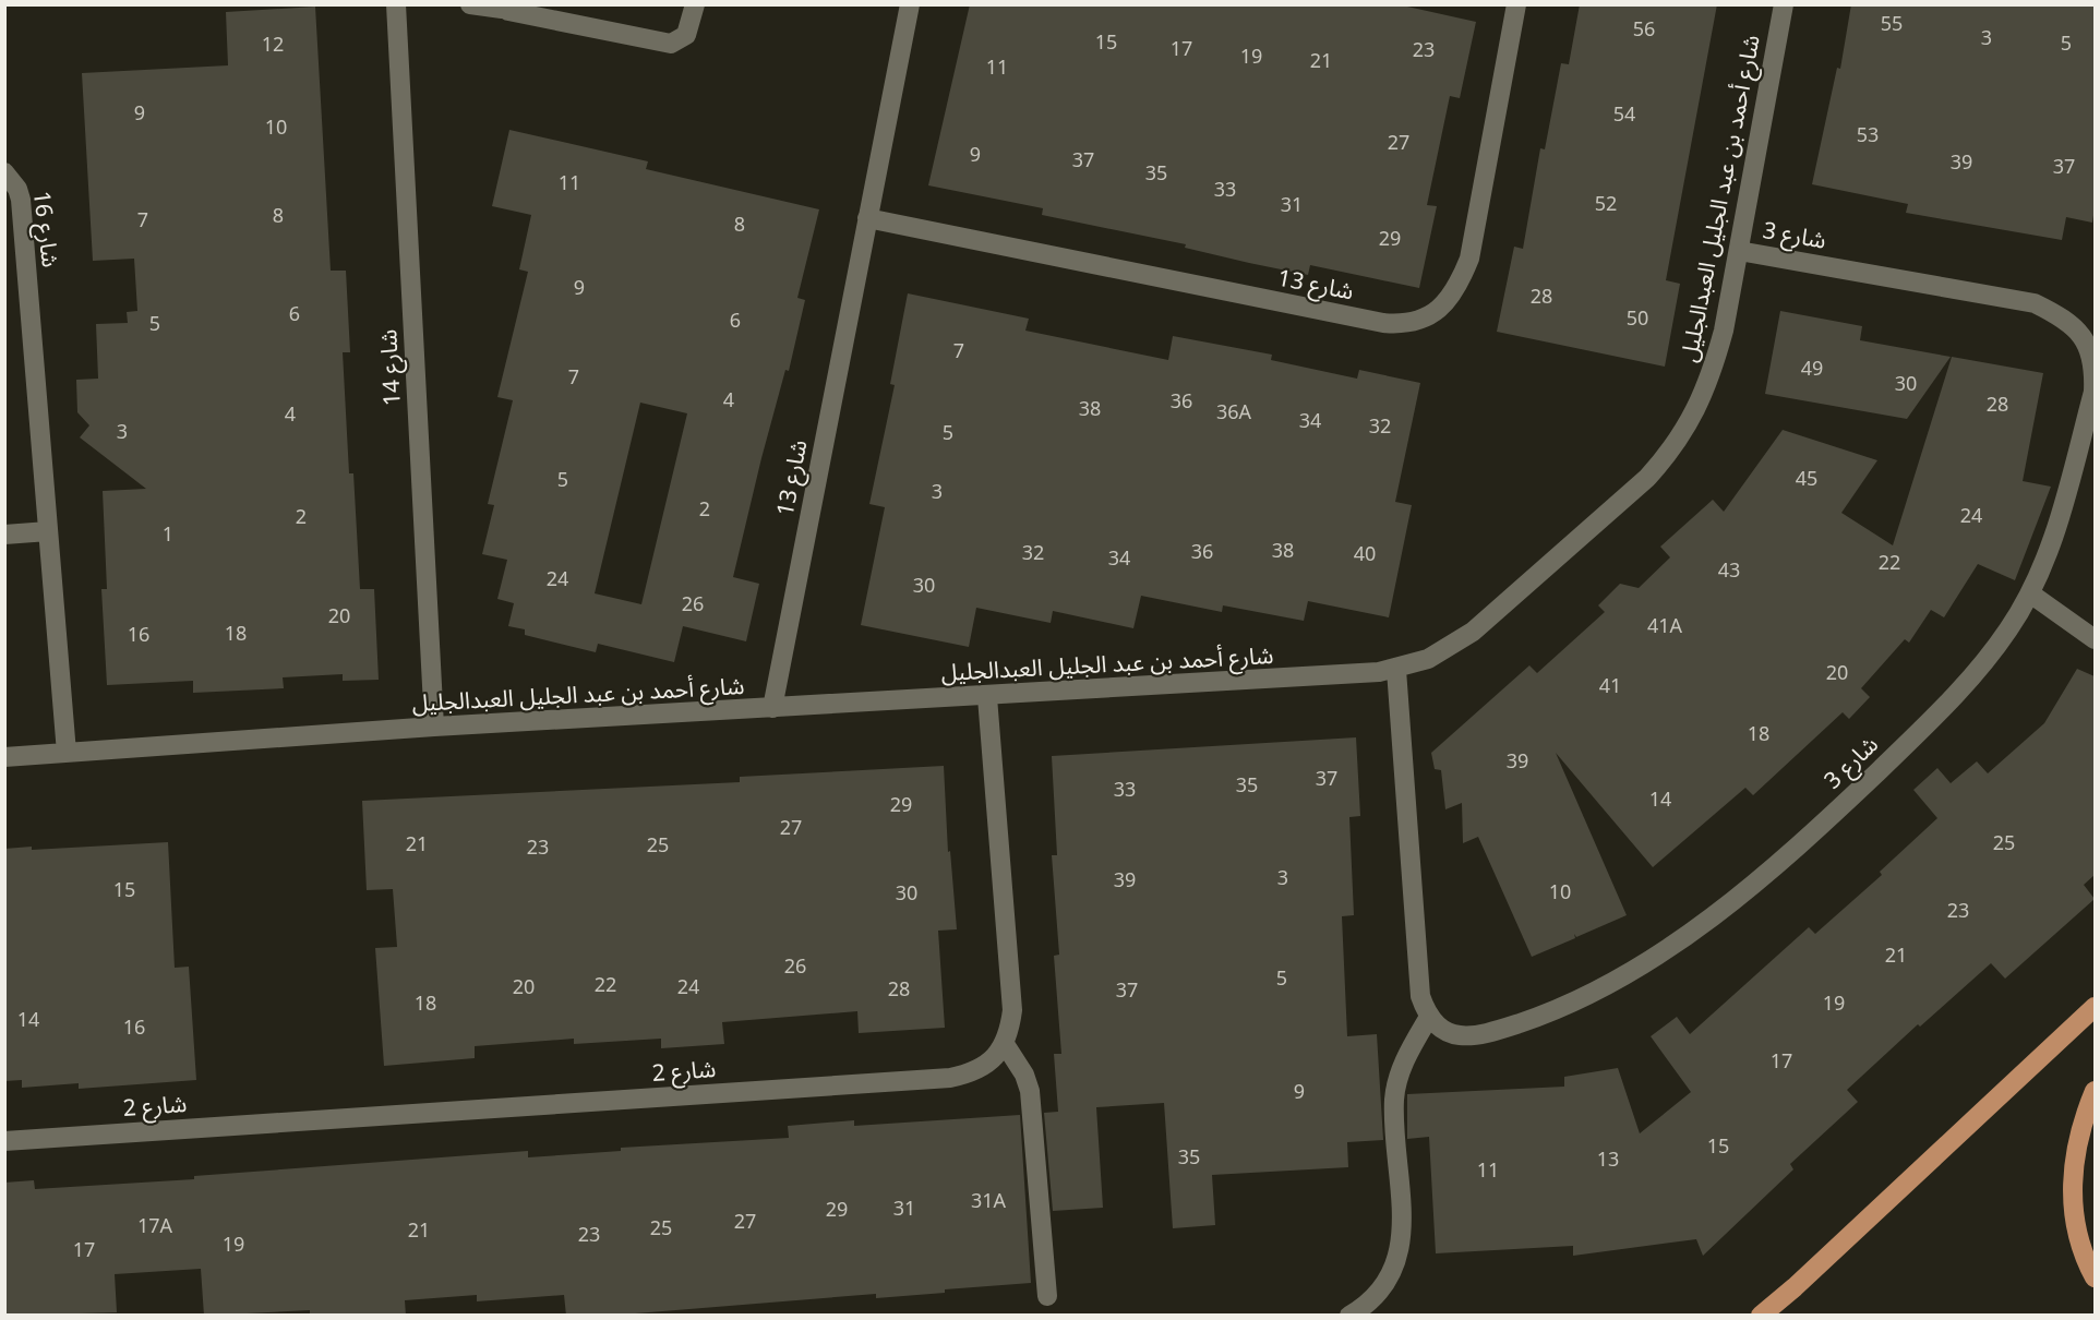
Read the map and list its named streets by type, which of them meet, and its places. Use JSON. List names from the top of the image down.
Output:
{
  "streets": {
    "street": [
      "شارع أحمد بن عبد الجليل العبدالجليل",
      "شارع 16",
      "شارع 3",
      "شارع 13",
      "شارع 14",
      "شارع 2"
    ]
  },
  "crossings": [
    ["شارع أحمد بن عبد الجليل العبدالجليل", "شارع 16"],
    ["شارع أحمد بن عبد الجليل العبدالجليل", "شارع 3"],
    ["شارع أحمد بن عبد الجليل العبدالجليل", "شارع 13"],
    ["شارع أحمد بن عبد الجليل العبدالجليل", "شارع 14"]
  ],
  "house_numbers": [
    "55",
    "56",
    "3",
    "15",
    "5",
    "12",
    "17",
    "23",
    "19",
    "21",
    "11",
    "9",
    "54",
    "10",
    "53",
    "27",
    "9",
    "37",
    "39",
    "37",
    "35",
    "11",
    "33",
    "52",
    "31",
    "8",
    "7",
    "8",
    "29",
    "9",
    "28",
    "6",
    "50",
    "6",
    "5",
    "7",
    "49",
    "7",
    "30",
    "4",
    "36",
    "28",
    "38",
    "36A",
    "4",
    "34",
    "32",
    "3",
    "5",
    "45",
    "5",
    "3",
    "2",
    "24",
    "2",
    "1",
    "38",
    "36",
    "32",
    "40",
    "34",
    "22",
    "43",
    "24",
    "30",
    "26",
    "20",
    "41A",
    "18",
    "16",
    "20",
    "41",
    "18",
    "39",
    "37",
    "35",
    "33",
    "14",
    "29",
    "27",
    "25",
    "21",
    "25",
    "23",
    "3",
    "39",
    "15",
    "10",
    "30",
    "23",
    "21",
    "26",
    "5",
    "22",
    "20",
    "24",
    "28",
    "37",
    "18",
    "19",
    "14",
    "16",
    "17",
    "9",
    "15",
    "35",
    "13",
    "11",
    "31A",
    "31",
    "29",
    "27",
    "17A",
    "25",
    "21",
    "23",
    "19",
    "17"
  ]
}
